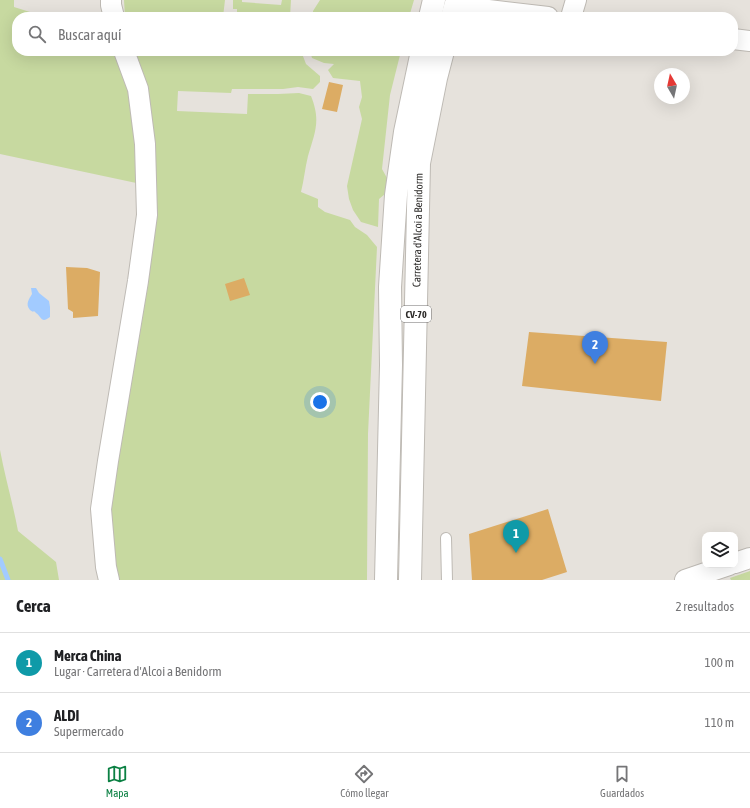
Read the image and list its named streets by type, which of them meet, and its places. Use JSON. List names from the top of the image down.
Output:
{
  "streets": {
    "main road": ["Carretera d'Alcoi a Benidorm", "CV-70"]
  },
  "north": "top",
  "page": {
    "search": "Buscar aquí",
    "pins": ["2", "1"],
    "heading": ["Cerca", "2 resultados"],
    "list": [
      {
        "mark": "1",
        "name": "Merca China",
        "note": "Lugar · Carretera d'Alcoi a Benidorm",
        "value": "100 m"
      },
      {
        "mark": "2",
        "name": "ALDI",
        "note": "Supermercado",
        "value": "110 m"
      }
    ],
    "nav": ["Mapa", "Cómo llegar", "Guardados"]
  }
}
